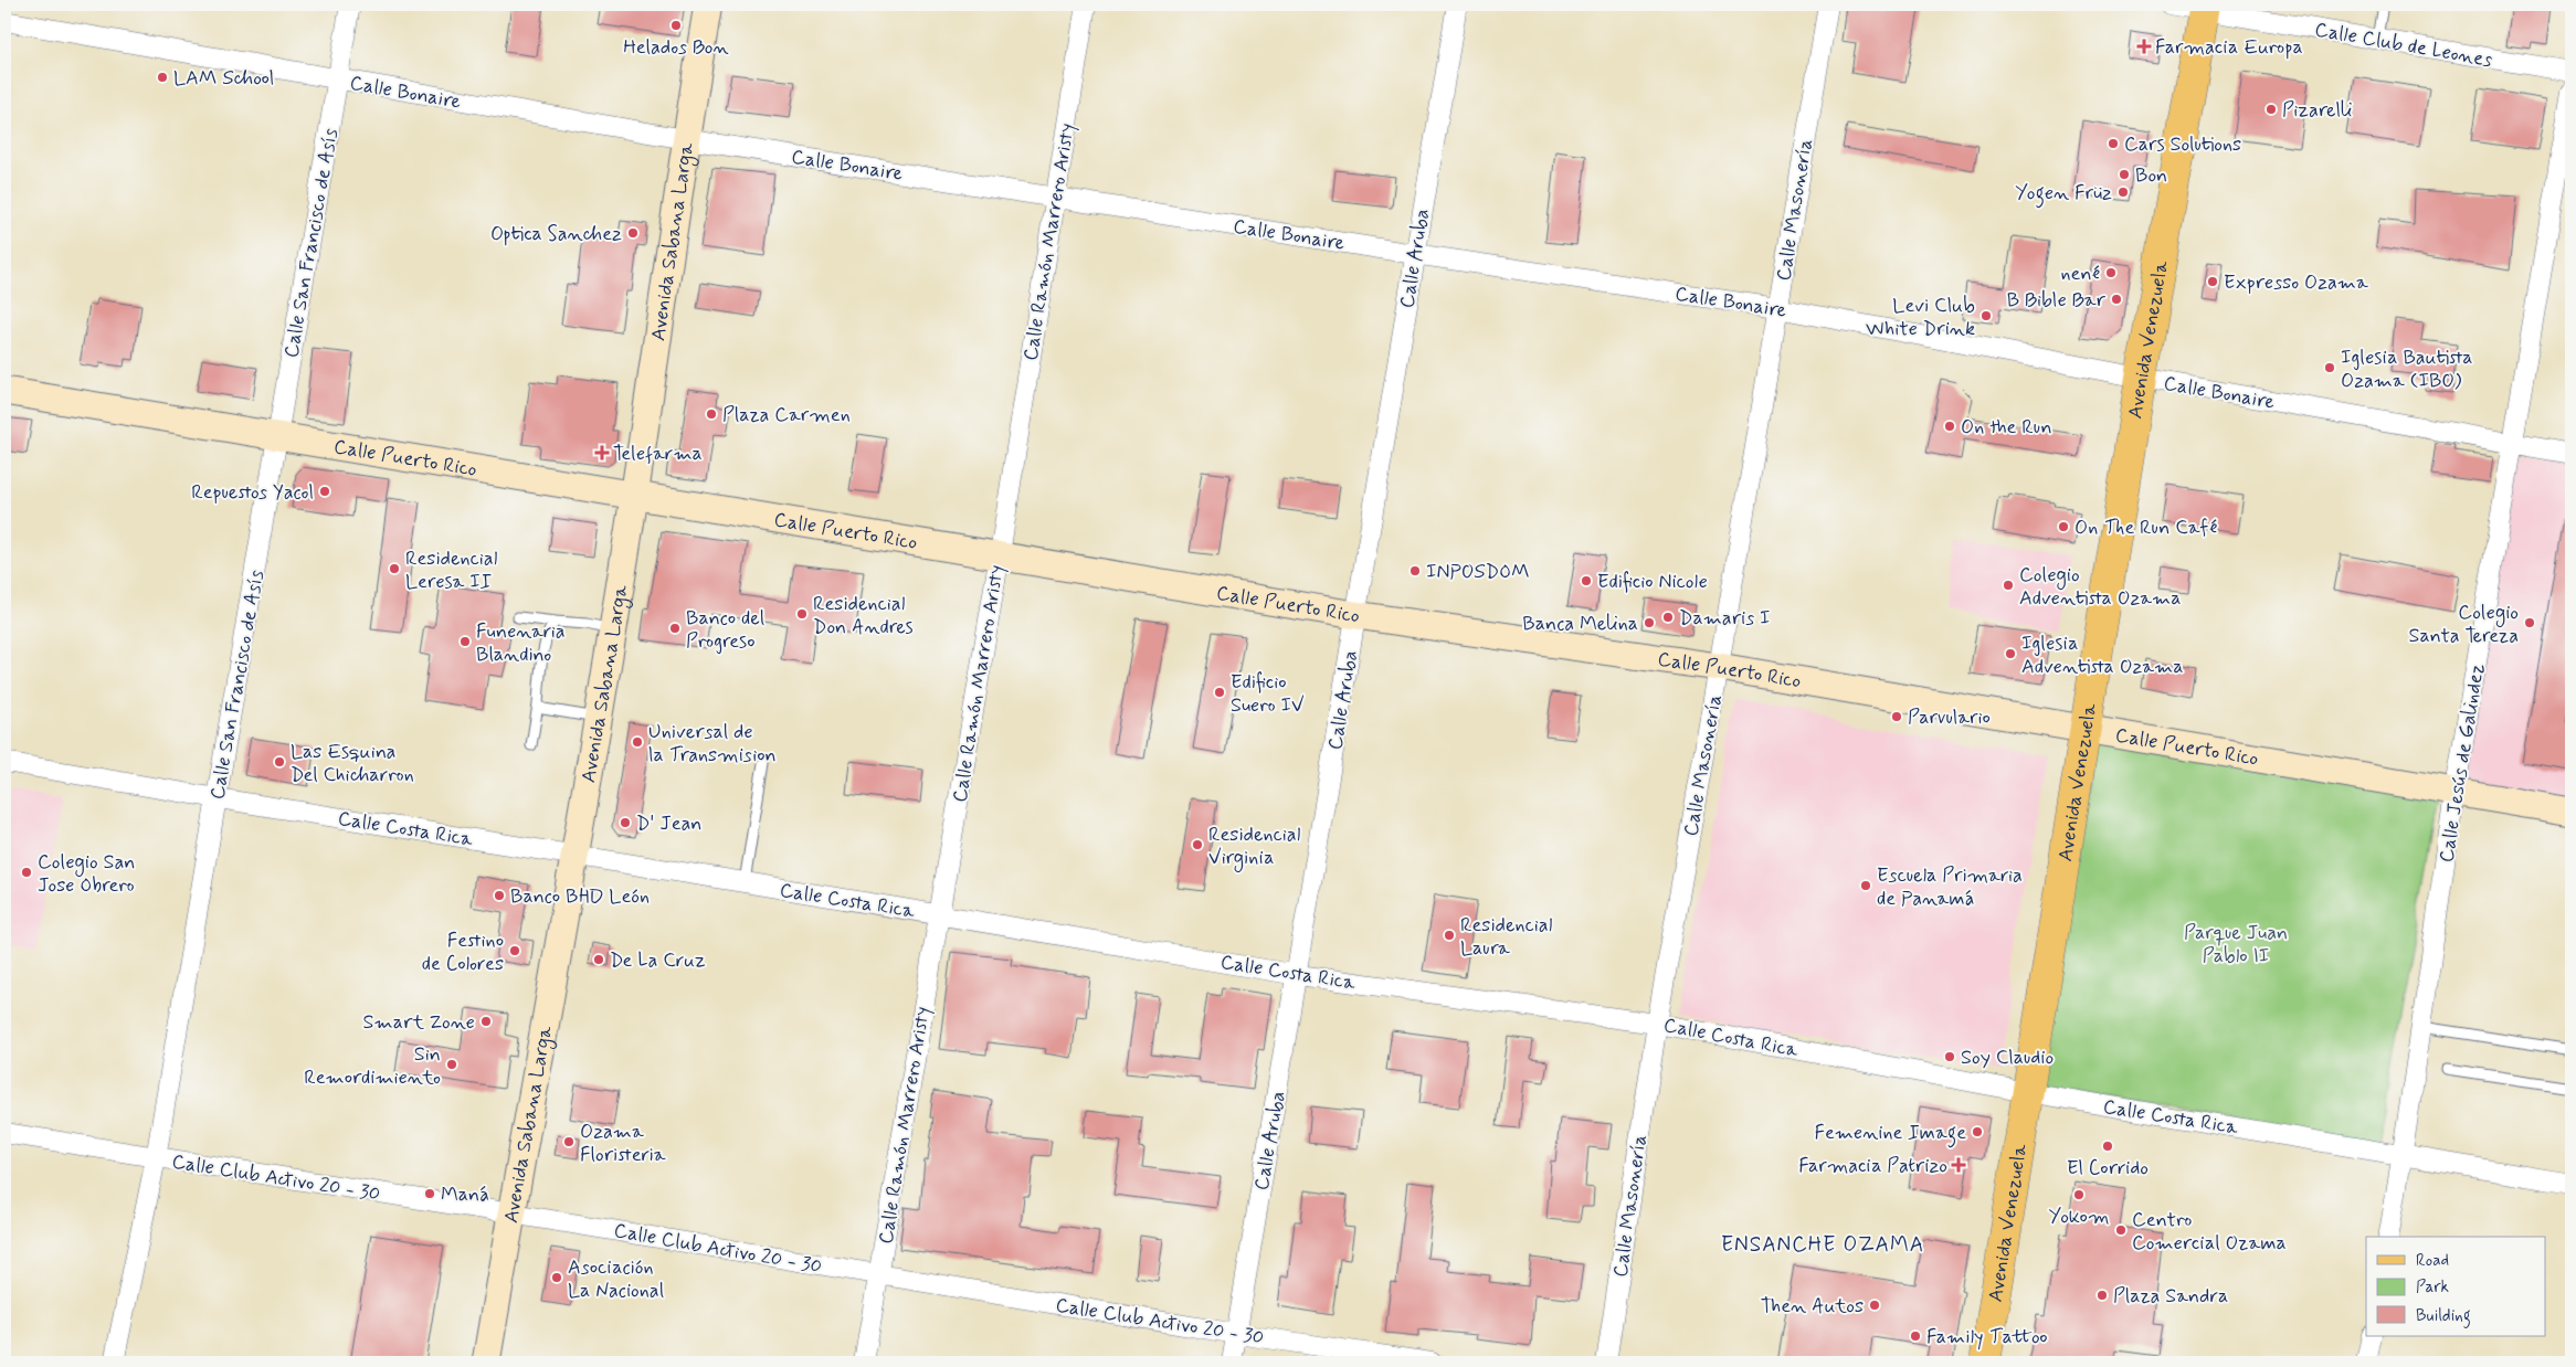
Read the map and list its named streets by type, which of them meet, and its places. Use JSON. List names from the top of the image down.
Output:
{
  "streets": {
    "main road": ["Avenida Venezuela"],
    "street": [
      "Calle Club de Leones",
      "Calle Bonaire",
      "Calle Masonería",
      "Calle Ramón Marrero Aristy",
      "Calle San Francisco de Asís",
      "Avenida Sabana Larga",
      "Calle Aruba",
      "Calle Puerto Rico",
      "Calle Jesús de Galindez",
      "Calle Costa Rica",
      "Calle Club Activo 20 - 30"
    ]
  },
  "crossings": [
    ["Calle Club de Leones", "Avenida Venezuela"],
    ["Calle Bonaire", "Calle Masonería"],
    ["Calle Bonaire", "Calle Ramón Marrero Aristy"],
    ["Calle Bonaire", "Calle San Francisco de Asís"],
    ["Calle Bonaire", "Avenida Sabana Larga"],
    ["Calle Bonaire", "Calle Aruba"],
    ["Calle Bonaire", "Avenida Venezuela"],
    ["Calle Bonaire", "Calle Jesús de Galindez"],
    ["Calle Masonería", "Calle Puerto Rico"],
    ["Calle Masonería", "Calle Costa Rica"],
    ["Calle Ramón Marrero Aristy", "Calle Puerto Rico"],
    ["Calle Ramón Marrero Aristy", "Calle Costa Rica"],
    ["Calle Ramón Marrero Aristy", "Calle Club Activo 20 - 30"],
    ["Calle San Francisco de Asís", "Calle Puerto Rico"],
    ["Calle San Francisco de Asís", "Calle Costa Rica"],
    ["Calle San Francisco de Asís", "Calle Club Activo 20 - 30"],
    ["Avenida Sabana Larga", "Calle Puerto Rico"],
    ["Avenida Sabana Larga", "Calle Costa Rica"],
    ["Avenida Sabana Larga", "Calle Club Activo 20 - 30"],
    ["Calle Aruba", "Calle Puerto Rico"],
    ["Calle Aruba", "Calle Costa Rica"],
    ["Calle Aruba", "Calle Club Activo 20 - 30"],
    ["Avenida Venezuela", "Calle Puerto Rico"],
    ["Avenida Venezuela", "Calle Costa Rica"],
    ["Calle Puerto Rico", "Calle Jesús de Galindez"],
    ["Calle Jesús de Galindez", "Calle Costa Rica"]
  ],
  "districts": ["ENSANCHE OZAMA"],
  "parks": ["Parque Juan Pablo II"],
  "places": {
    "other": [
      "Helados Bon",
      "LAM School",
      "Pizarelli",
      "Cars Solutions",
      "Bon",
      "Yogen Früz",
      "Optica Sanchez",
      "nené",
      "Expresso Ozama",
      "B Bible Bar",
      "Levi Club White Drink",
      "Iglesia Bautista Ozama (IBO)",
      "Plaza Carmen",
      "On the Run",
      "Repuestos Yacol",
      "On The Run Café",
      "Residencial Leresa II",
      "INPOSDOM",
      "Edificio Nicole",
      "Colegio Adventista Ozama",
      "Residencial Don Andres",
      "Damaris I",
      "Banca Melina",
      "Colegio Santa Tereza",
      "Banco del Progreso",
      "Funenaria Blandino",
      "Iglesia Adventista Ozama",
      "Edificio Suero IV",
      "Parvulario",
      "Universal de la Transmision",
      "Las Esquina Del Chicharron",
      "D' Jean",
      "Residencial Virginia",
      "Colegio San Jose Obrero",
      "Escuela Primaria de Panamá",
      "Banco BHD León",
      "Residencial Laura",
      "Festino de Colores",
      "De La Cruz",
      "Smart Zone",
      "Soy Claudio",
      "Sin Remordimiento",
      "Femenine Image",
      "Ozama Floristeria",
      "El Corrido",
      "Maná",
      "Yokom",
      "Centro Comercial Ozama",
      "Asociación La Nacional",
      "Plaza Sandra",
      "Then Autos",
      "Family Tattoo"
    ],
    "health": ["Farmacia Europa", "Telefarma", "Farmacia Patrizo"]
  },
  "legend": ["Road", "Park", "Building"]
}
